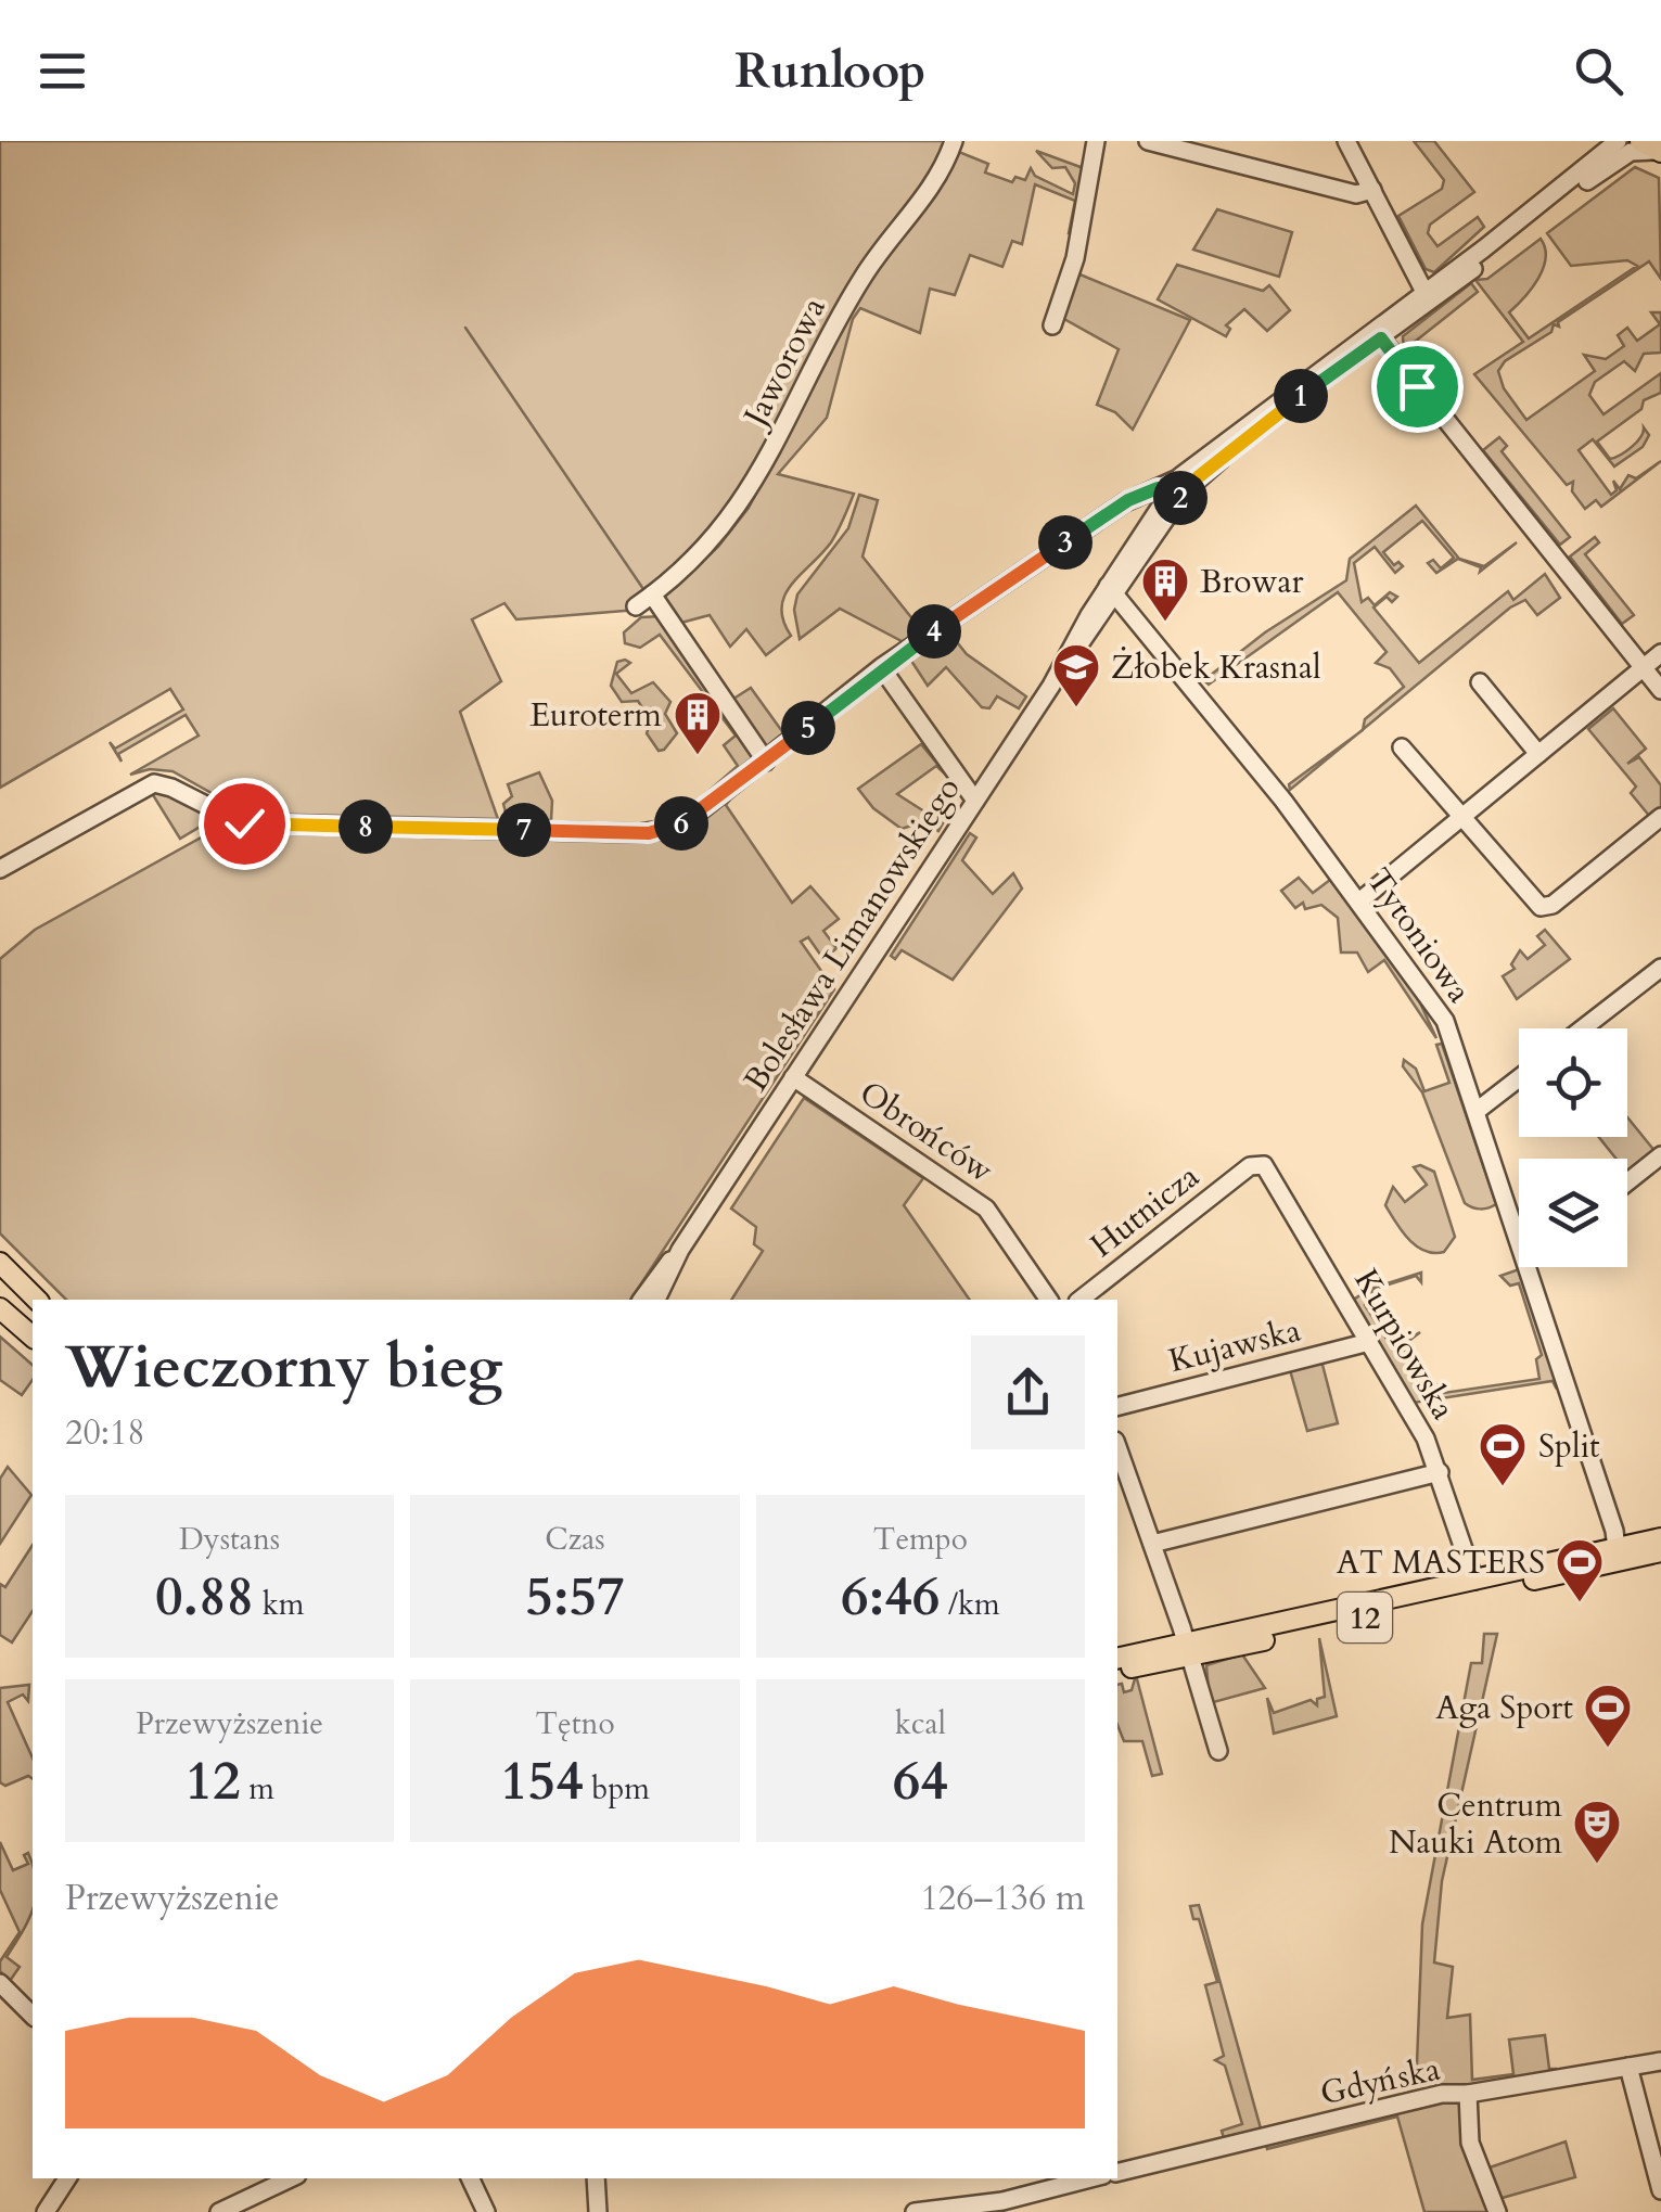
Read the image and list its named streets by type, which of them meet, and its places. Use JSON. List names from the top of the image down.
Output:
{
  "streets": {
    "main road": ["12"],
    "street": [
      "Jaworowa",
      "Bolesława Limanowskiego",
      "Tytoniowa",
      "Obrońców",
      "Hutnicza",
      "Kurpiowska",
      "Kujawska",
      "Gdyńska"
    ]
  },
  "crossings": [
    ["Bolesława Limanowskiego", "Tytoniowa"],
    ["Bolesława Limanowskiego", "Obrońców"],
    ["Tytoniowa", "12"],
    ["Hutnicza", "Kurpiowska"],
    ["Kurpiowska", "Kujawska"],
    ["Kurpiowska", "12"]
  ],
  "places": {
    "building": ["Browar", "Euroterm"],
    "school or university": ["Żłobek Krasnal"],
    "sports": ["Split", "AT MASTERS", "Aga Sport"],
    "theatre": ["Centrum Nauki Atom"]
  },
  "page": {
    "header": "Runloop",
    "pins": [
      "1",
      "2",
      "3",
      "4",
      "5",
      "6",
      "8",
      "7"
    ],
    "heading": ["Wieczorny bieg", "20:18"],
    "stats": [
      ["Dystans", "0.88 km"],
      ["Czas", "5:57"],
      ["Tempo", "6:46 /km"],
      ["Przewyższenie", "12 m"],
      ["Tętno", "154 bpm"],
      ["kcal", "64"]
    ],
    "chart": ["Przewyższenie", "126–136 m"]
  }
}
